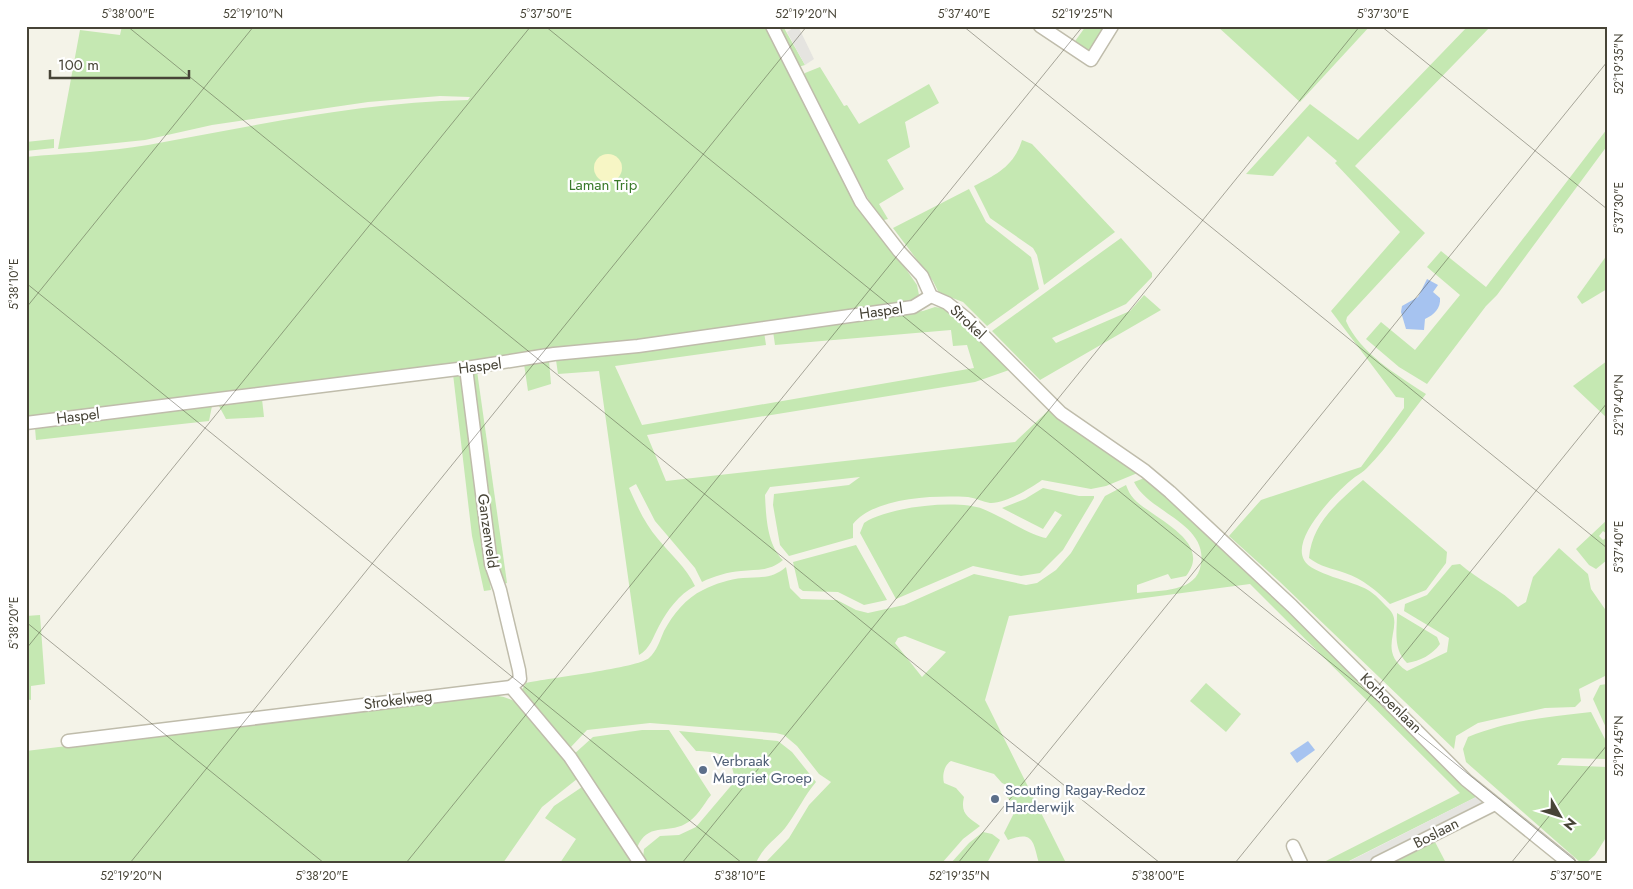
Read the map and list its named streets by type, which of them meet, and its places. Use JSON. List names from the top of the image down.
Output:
{
  "streets": {
    "street": [
      "Haspel",
      "Strokel",
      "Ganzenveld",
      "Strokelweg",
      "Korhoenlaan",
      "Boslaan"
    ]
  },
  "crossings": [
    ["Haspel", "Strokel"],
    ["Haspel", "Ganzenveld"],
    ["Strokel", "Korhoenlaan"],
    ["Ganzenveld", "Strokelweg"],
    ["Korhoenlaan", "Boslaan"]
  ],
  "parks": ["Laman Trip"],
  "places": ["Verbraak Margriet Groep", "Scouting Ragay-Redoz Harderwijk"],
  "scale_bar": "100 m",
  "north": "bottom right",
  "coordinates": [
    "5°38'00\"E",
    "52°19'10\"N",
    "5°37'50\"E",
    "52°19'20\"N",
    "5°37'40\"E",
    "52°19'25\"N",
    "5°37'30\"E",
    "52°19'35\"N",
    "5°38'10\"E",
    "52°19'40\"N",
    "5°38'20\"E",
    "52°19'45\"N"
  ]
}
